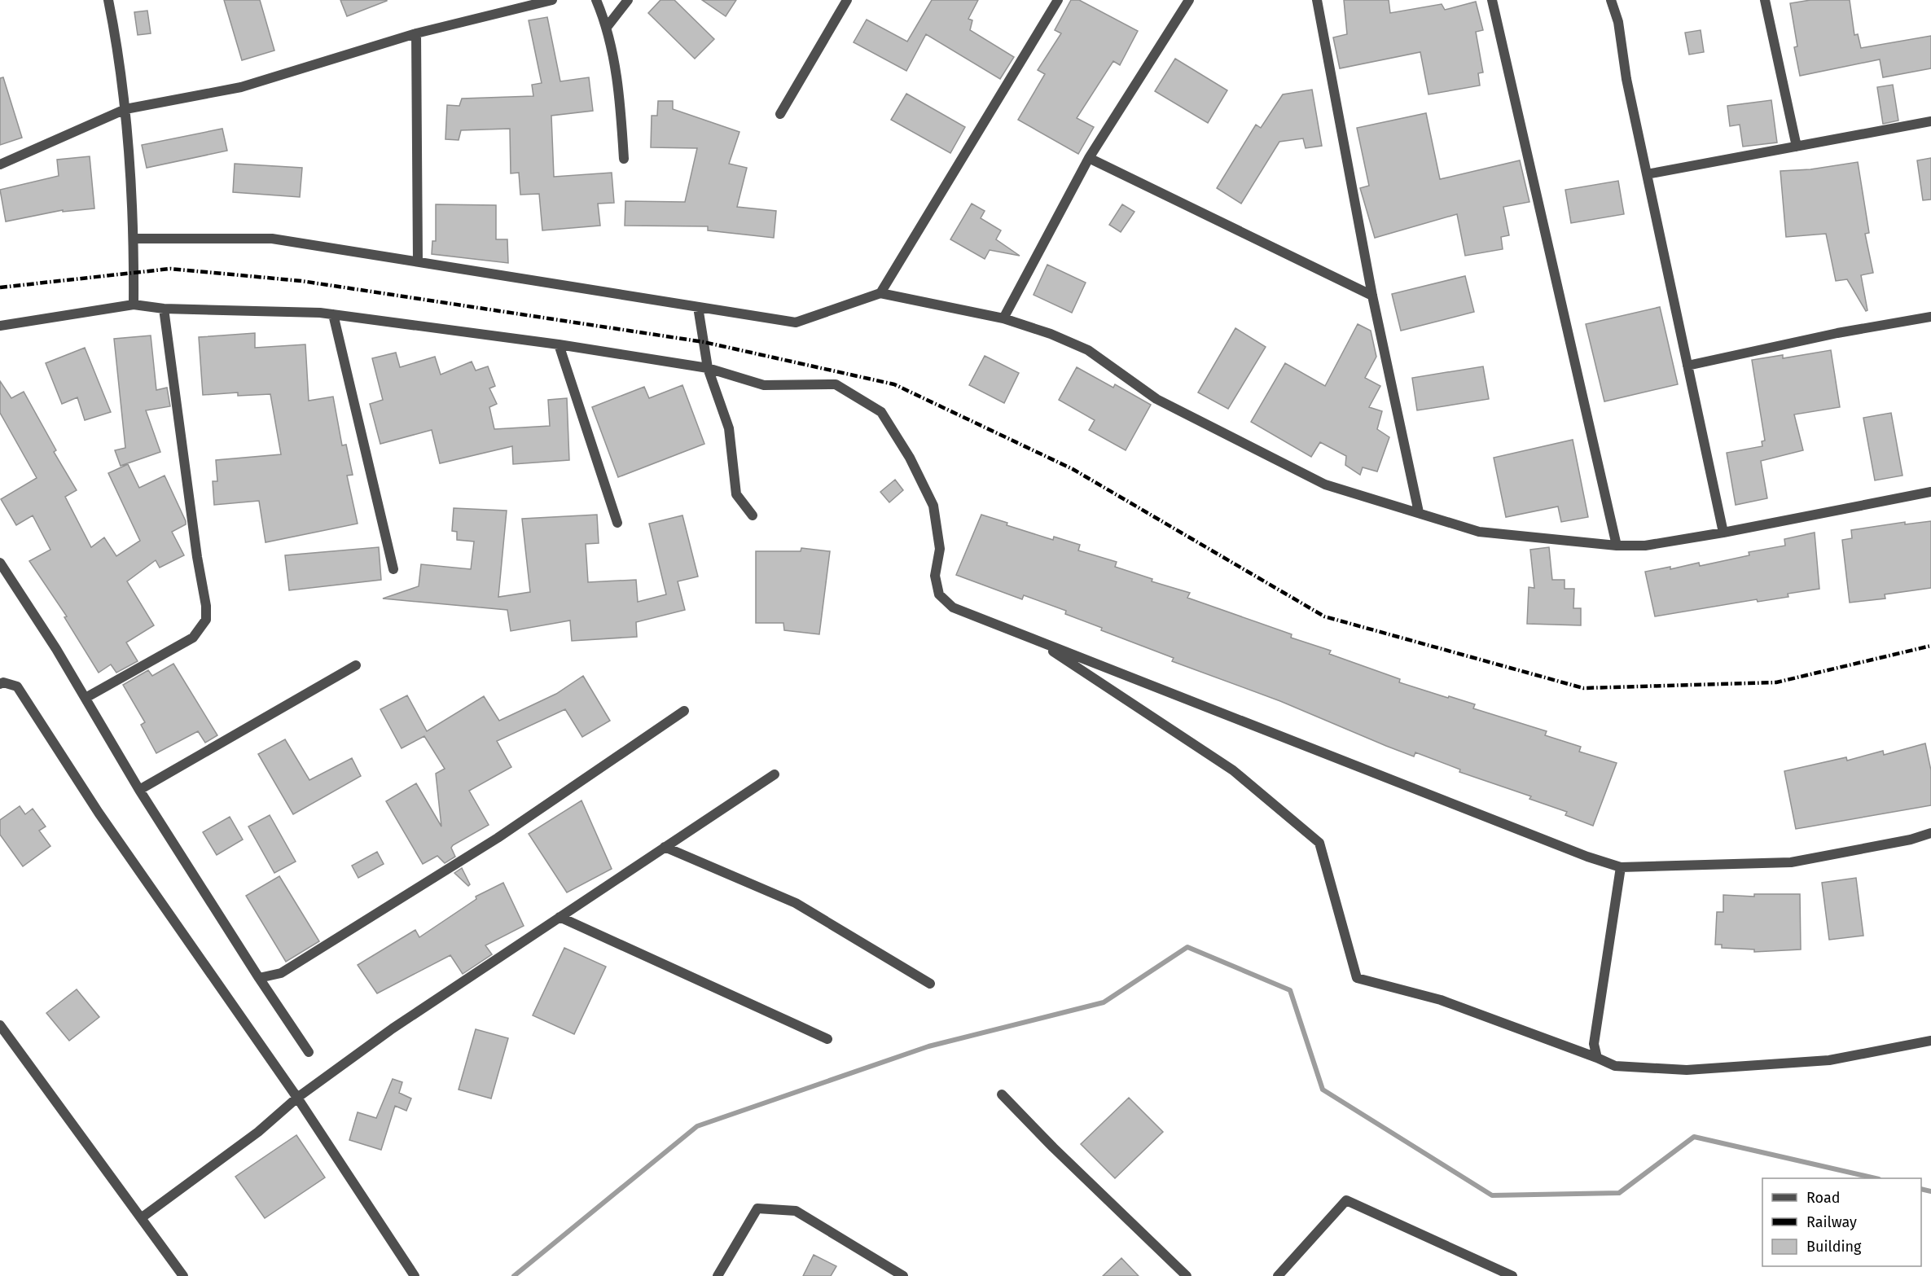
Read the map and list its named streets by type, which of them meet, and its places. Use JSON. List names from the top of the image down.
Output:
{
  "legend": ["Road", "Railway", "Building"]
}
